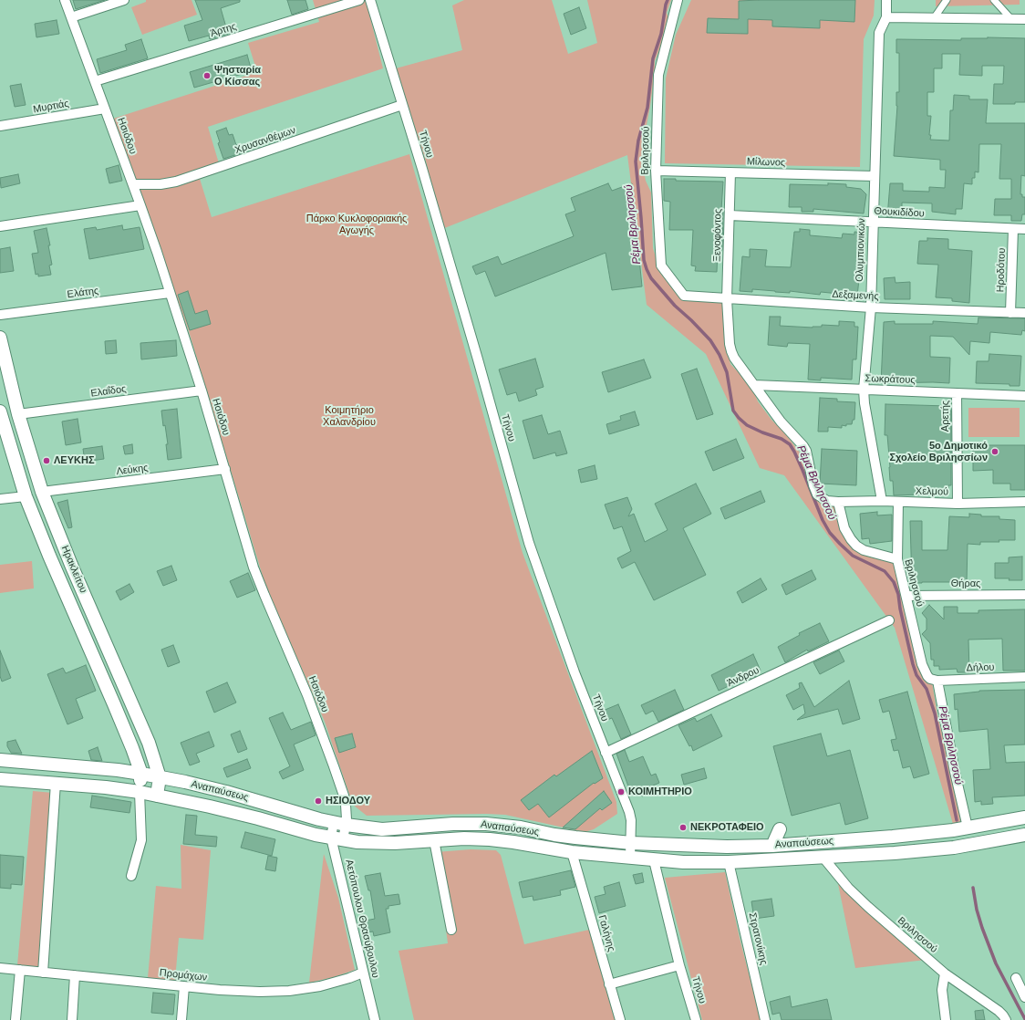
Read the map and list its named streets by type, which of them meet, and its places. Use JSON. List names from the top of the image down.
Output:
{
  "streets": {
    "main road": ["Ηρακλείτου", "Αναπαύσεως"],
    "street": [
      "Άρτης",
      "Μυρτιάς",
      "Ησιόδου",
      "Χρυσανθέμων",
      "Τήνου",
      "Βριλησσού",
      "Μίλωνος",
      "Θουκιδίδου",
      "Ξενοφόντος",
      "Ολυμπιονικών",
      "Ηροδότου",
      "Ελάτης",
      "Δεξαμενής",
      "Σωκράτους",
      "Ελαΐδος",
      "Αρετής",
      "Λεύκης",
      "Χελμού",
      "Θήρας",
      "Δήλου",
      "Άνδρου",
      "Αετόπουλου Θρασύβουλου",
      "Γαλήνης",
      "Στρατονίκης",
      "Προμάχων"
    ]
  },
  "crossings": [
    ["Άρτης", "Ησιόδου"],
    ["Μυρτιάς", "Ησιόδου"],
    ["Ησιόδου", "Χρυσανθέμων"],
    ["Ησιόδου", "Ελάτης"],
    ["Ησιόδου", "Ελαΐδος"],
    ["Ησιόδου", "Λεύκης"],
    ["Ησιόδου", "Αναπαύσεως"],
    ["Ησιόδου", "Αετόπουλου Θρασύβουλου"],
    ["Χρυσανθέμων", "Τήνου"],
    ["Τήνου", "Άνδρου"],
    ["Τήνου", "Αναπαύσεως"],
    ["Βριλησσού", "Μίλωνος"],
    ["Βριλησσού", "Δεξαμενής"],
    ["Βριλησσού", "Χελμού"],
    ["Βριλησσού", "Θήρας"],
    ["Βριλησσού", "Δήλου"],
    ["Βριλησσού", "Αναπαύσεως"],
    ["Μίλωνος", "Ξενοφόντος"],
    ["Μίλωνος", "Ολυμπιονικών"],
    ["Θουκιδίδου", "Ξενοφόντος"],
    ["Θουκιδίδου", "Ολυμπιονικών"],
    ["Θουκιδίδου", "Ηροδότου"],
    ["Ξενοφόντος", "Δεξαμενής"],
    ["Ολυμπιονικών", "Δεξαμενής"],
    ["Ολυμπιονικών", "Σωκράτους"],
    ["Ολυμπιονικών", "Χελμού"],
    ["Ηροδότου", "Δεξαμενής"],
    ["Σωκράτους", "Αρετής"],
    ["Ελαΐδος", "Ηρακλείτου"],
    ["Αρετής", "Χελμού"],
    ["Λεύκης", "Ηρακλείτου"],
    ["Ηρακλείτου", "Αναπαύσεως"],
    ["Αναπαύσεως", "Αετόπουλου Θρασύβουλου"],
    ["Αναπαύσεως", "Γαλήνης"],
    ["Αναπαύσεως", "Στρατονίκης"],
    ["Αετόπουλου Θρασύβουλου", "Προμάχων"]
  ],
  "water": ["Ρέμα Βριλησσού"],
  "parks": ["Πάρκο Κυκλοφοριακής Αγωγής", "Κοιμητήριο Χαλανδρίου"],
  "places": [
    "Ψησταρία Ο Κίσσας",
    "5ο Δημοτικό Σχολείο Βριλησσίων",
    "ΛΕΥΚΗΣ",
    "ΚΟΙΜΗΤΗΡΙΟ",
    "ΗΣΙΟΔΟΥ",
    "ΝΕΚΡΟΤΑΦΕΙΟ"
  ]
}
